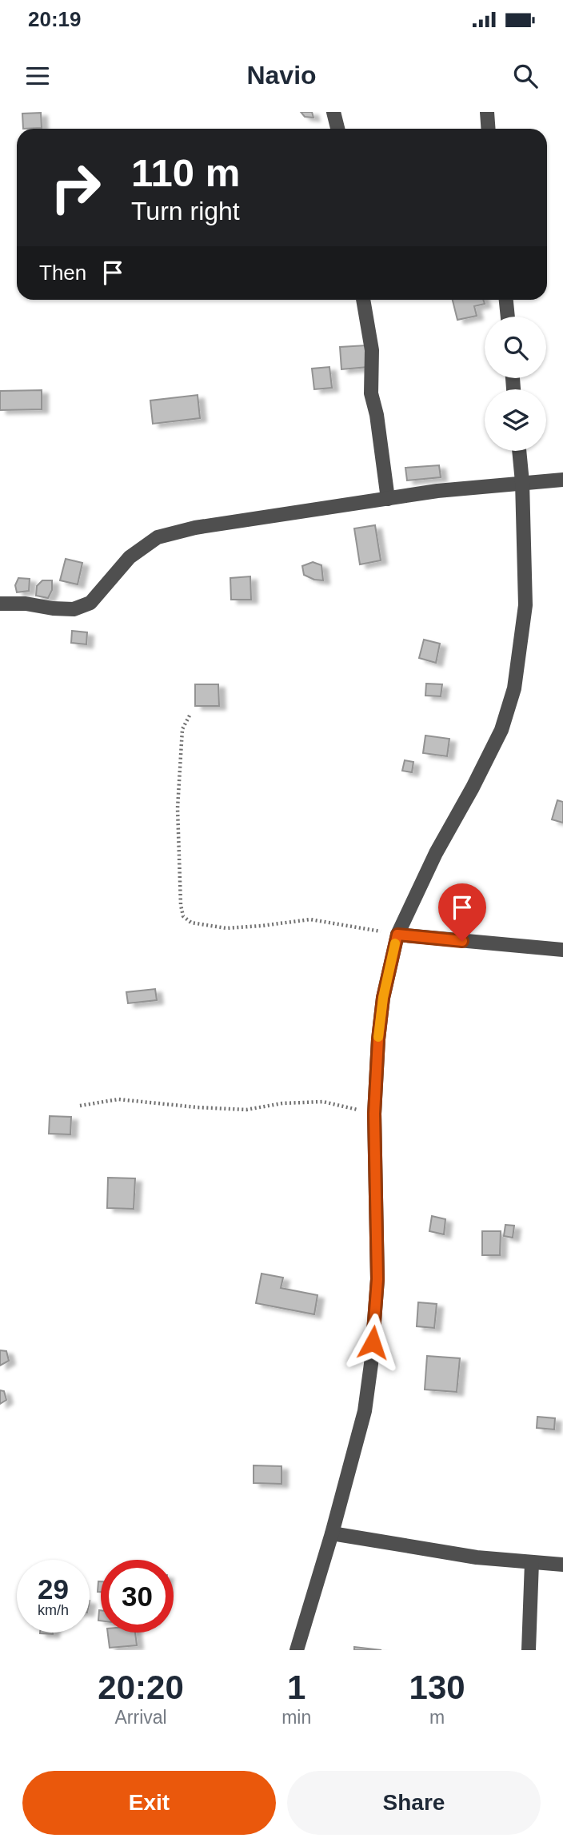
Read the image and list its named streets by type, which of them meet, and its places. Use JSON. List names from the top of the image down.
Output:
{
  "page": {
    "status": "20:19",
    "header": "Navio",
    "turn": ["110 m", "Turn right"],
    "then": "Then",
    "speed": "29 km/h",
    "limit": "30",
    "eta": [
      "20:20",
      "Arrival",
      "1",
      "min",
      "130",
      "m"
    ],
    "buttons": ["Exit", "Share"]
  }
}
